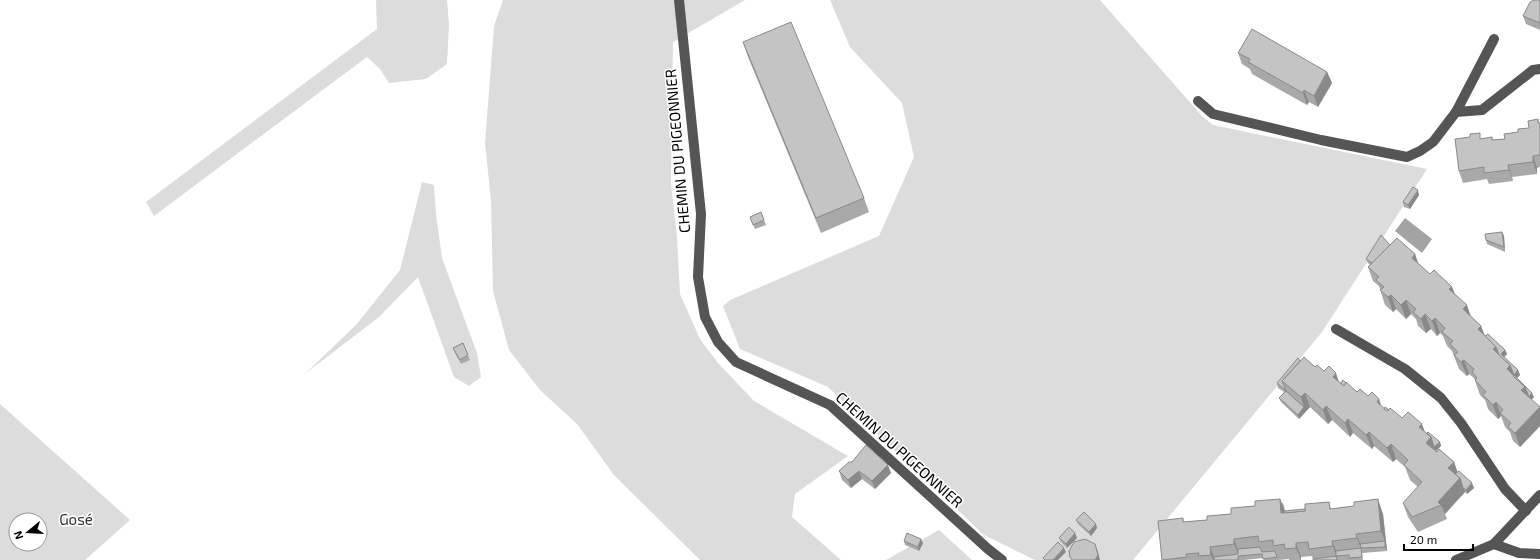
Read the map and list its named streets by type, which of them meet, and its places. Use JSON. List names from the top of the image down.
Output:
{
  "streets": {
    "street": ["CHEMIN DU PIGEONNIER"]
  },
  "parks": ["Gosé"],
  "scale_bar": "20 m",
  "north": "left"
}
